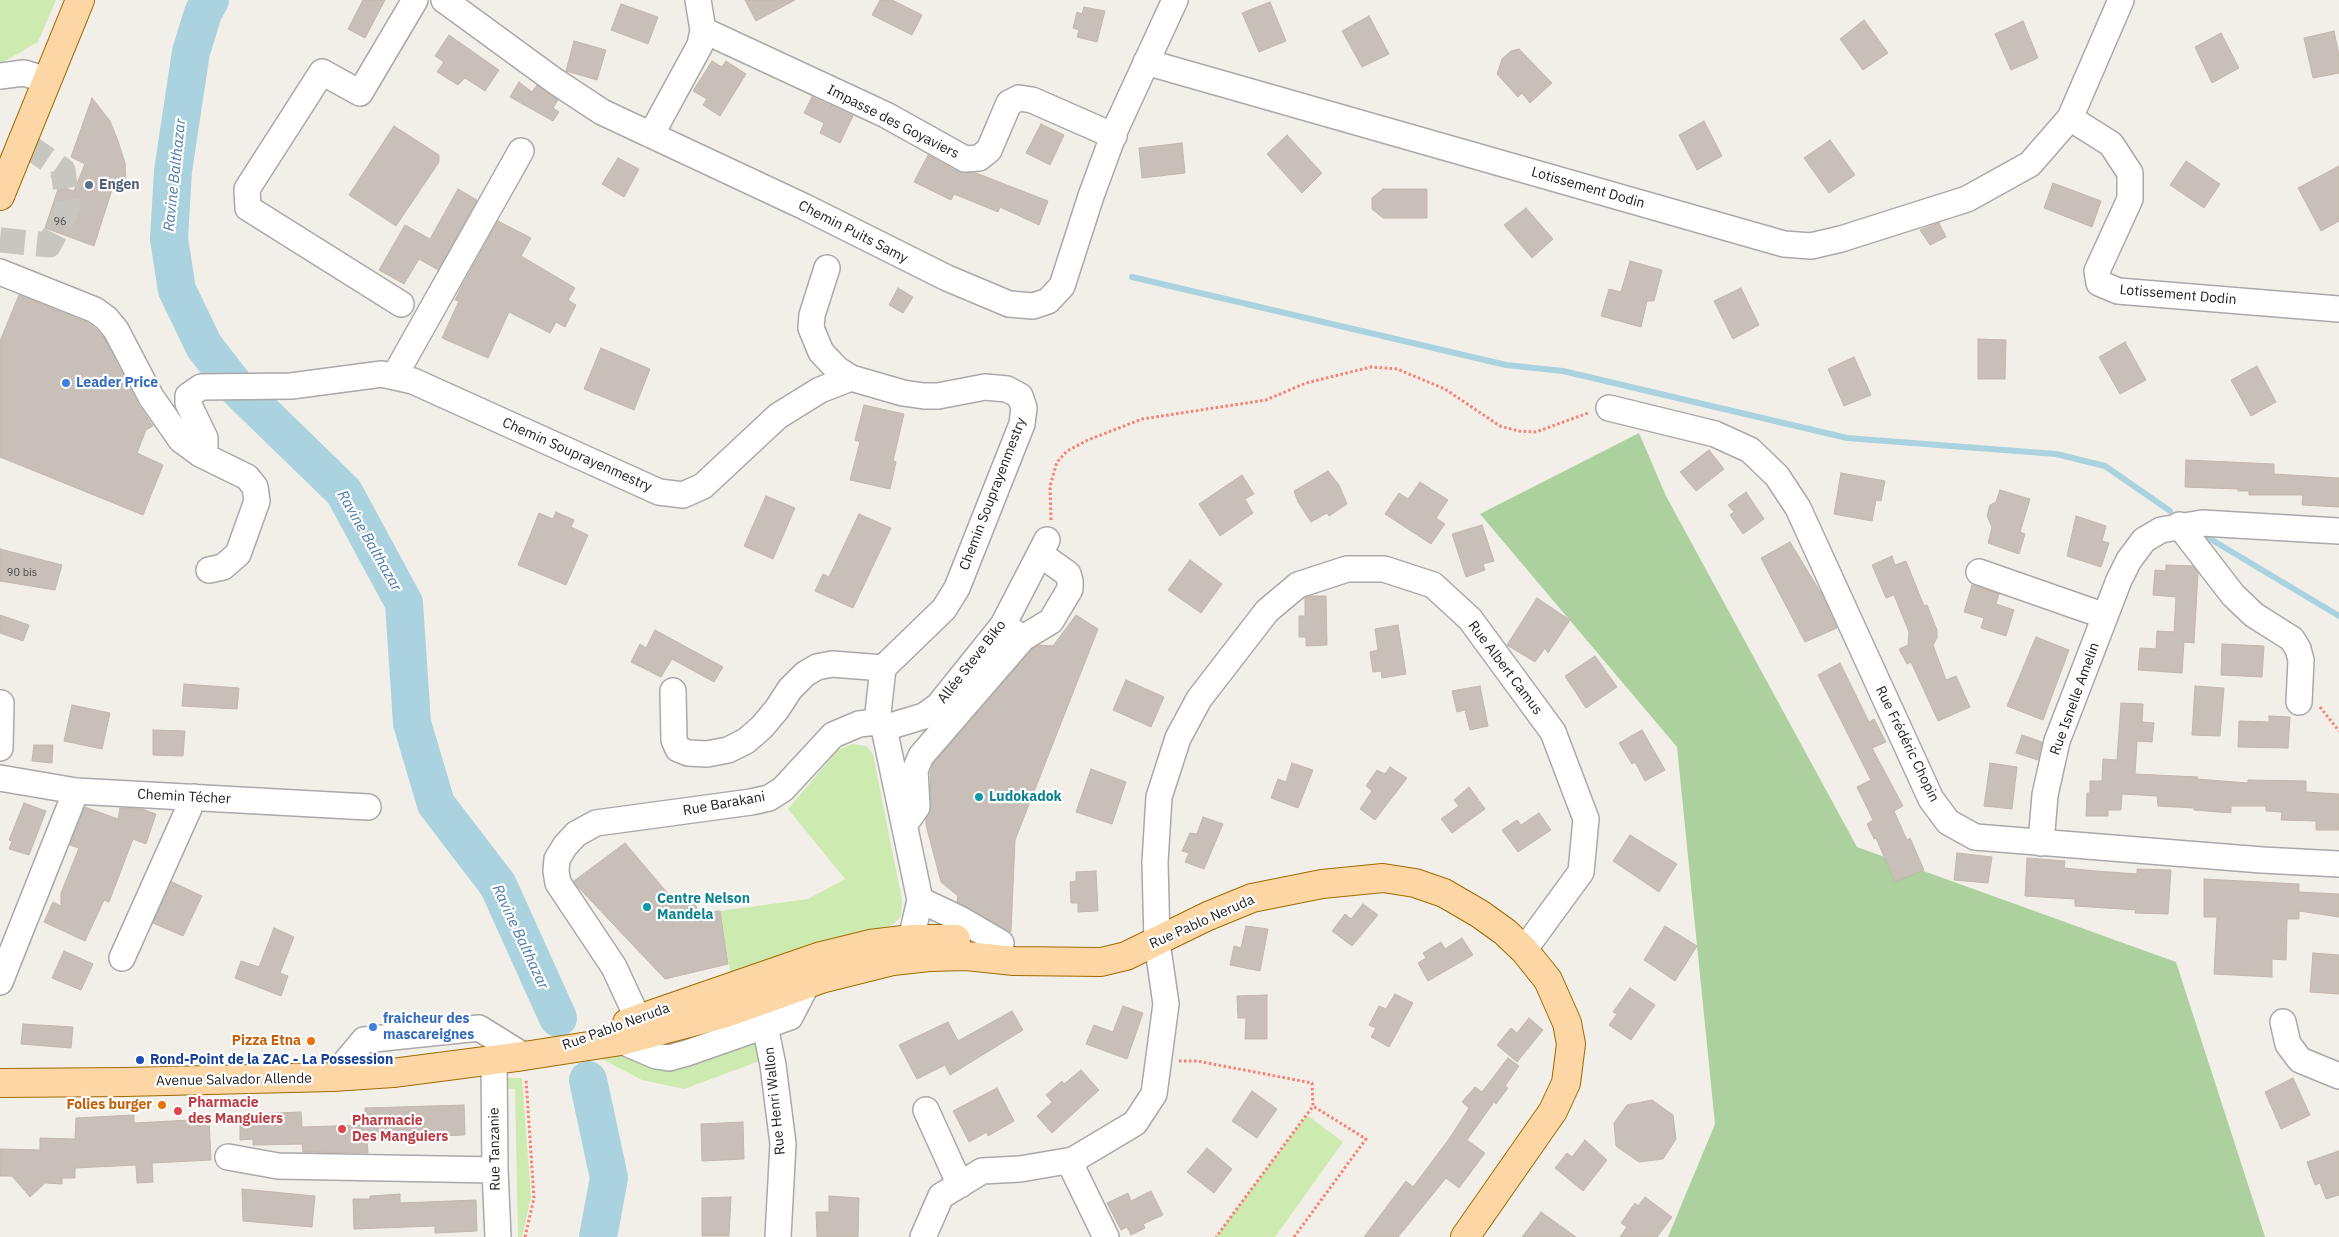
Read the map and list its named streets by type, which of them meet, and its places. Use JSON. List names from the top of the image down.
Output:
{
  "streets": {
    "main road": ["Rue Pablo Neruda", "Avenue Salvador Allende"],
    "street": [
      "Impasse des Goyaviers",
      "Lotissement Dodin",
      "Chemin Puits Samy",
      "Chemin Souprayenmestry",
      "Allée Steve Biko",
      "Rue Albert Camus",
      "Rue Isnelle Amelin",
      "Rue Frédéric Chopin",
      "Chemin Técher",
      "Rue Barakani",
      "Rue Henri Wallon",
      "Rue Tanzanie"
    ]
  },
  "crossings": [
    ["Impasse des Goyaviers", "Chemin Puits Samy"],
    ["Lotissement Dodin", "Chemin Puits Samy"],
    ["Chemin Souprayenmestry", "Allée Steve Biko"],
    ["Chemin Souprayenmestry", "Rue Barakani"],
    ["Allée Steve Biko", "Rue Barakani"],
    ["Rue Albert Camus", "Rue Pablo Neruda"],
    ["Rue Isnelle Amelin", "Rue Frédéric Chopin"],
    ["Rue Barakani", "Rue Pablo Neruda"],
    ["Rue Pablo Neruda", "Avenue Salvador Allende"],
    ["Avenue Salvador Allende", "Rue Tanzanie"]
  ],
  "water": ["Ravine Balthazar"],
  "places": [
    "Engen",
    "Leader Price",
    "Ludokadok",
    "Centre Nelson Mandela",
    "fraicheur des mascareignes",
    "Pizza Etna",
    "Rond-Point de la ZAC - La Possession",
    "Folies burger",
    "Pharmacie des Manguiers",
    "Pharmacie Des Manguiers"
  ],
  "house_numbers": ["96", "90 bis"]
}
